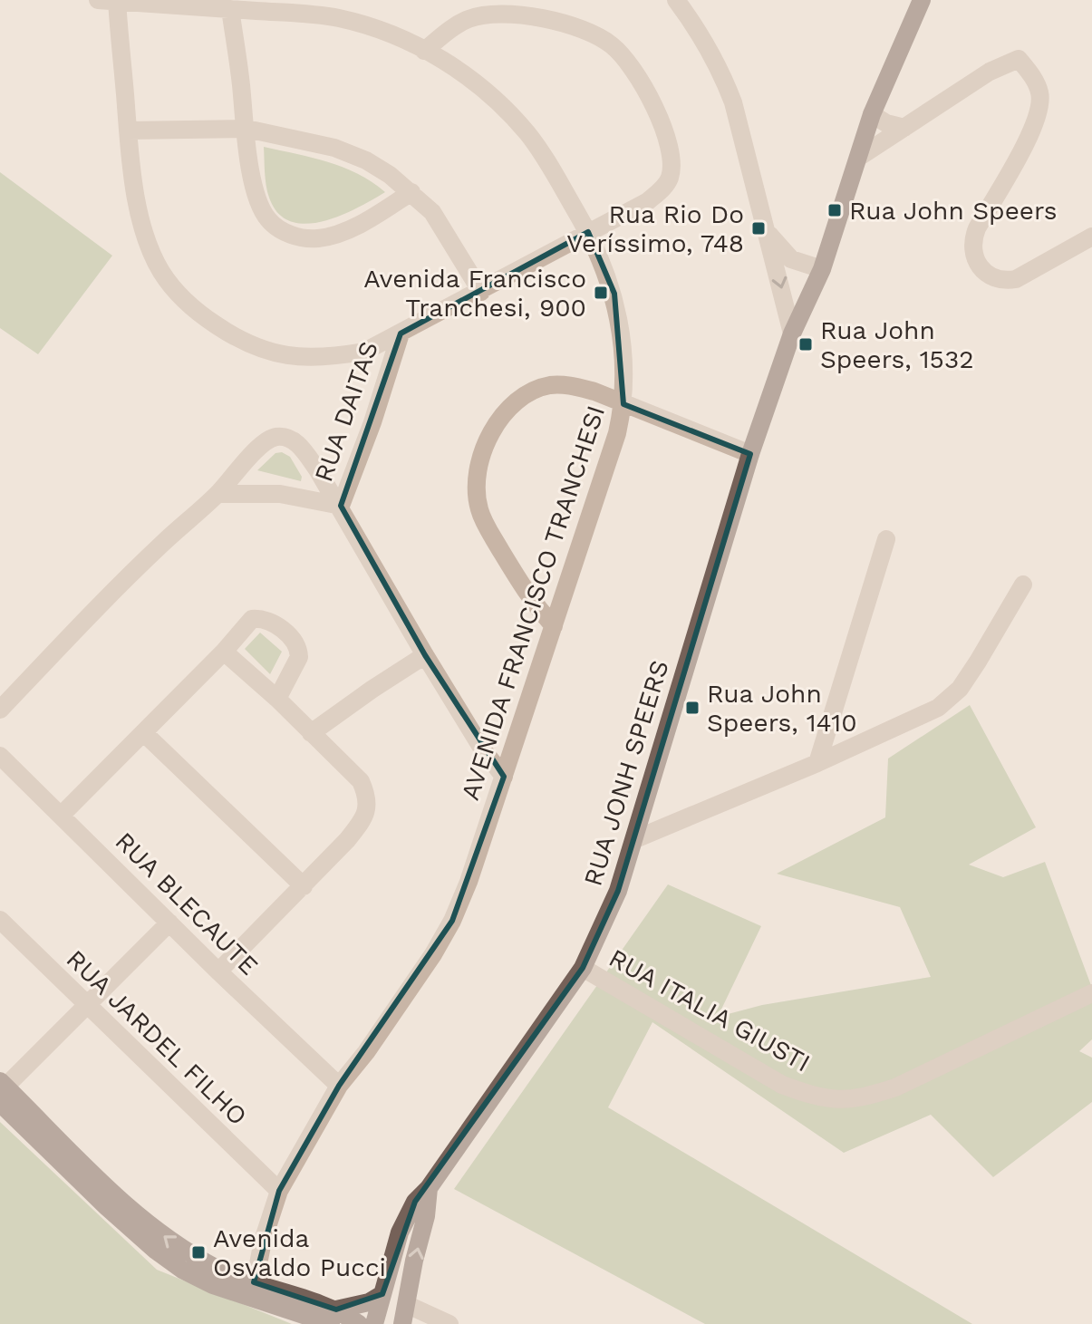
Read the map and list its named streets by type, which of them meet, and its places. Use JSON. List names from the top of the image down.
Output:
{
  "streets": {
    "main road": ["RUA JONH SPEERS"],
    "street": [
      "RUA DAITAS",
      "AVENIDA FRANCISCO TRANCHESI",
      "RUA BLECAUTE",
      "RUA ITALIA GIUSTI",
      "RUA JARDEL FILHO"
    ]
  },
  "crossings": [
    ["AVENIDA FRANCISCO TRANCHESI", "RUA BLECAUTE"],
    ["AVENIDA FRANCISCO TRANCHESI", "RUA JARDEL FILHO"],
    ["RUA JONH SPEERS", "RUA ITALIA GIUSTI"]
  ],
  "places": {
    "transit": [
      "Rua John Speers",
      "Rua Rio Do Veríssimo, 748",
      "Avenida Francisco Tranchesi, 900",
      "Rua John Speers, 1532",
      "Rua John Speers, 1410",
      "Avenida Osvaldo Pucci"
    ]
  }
}
